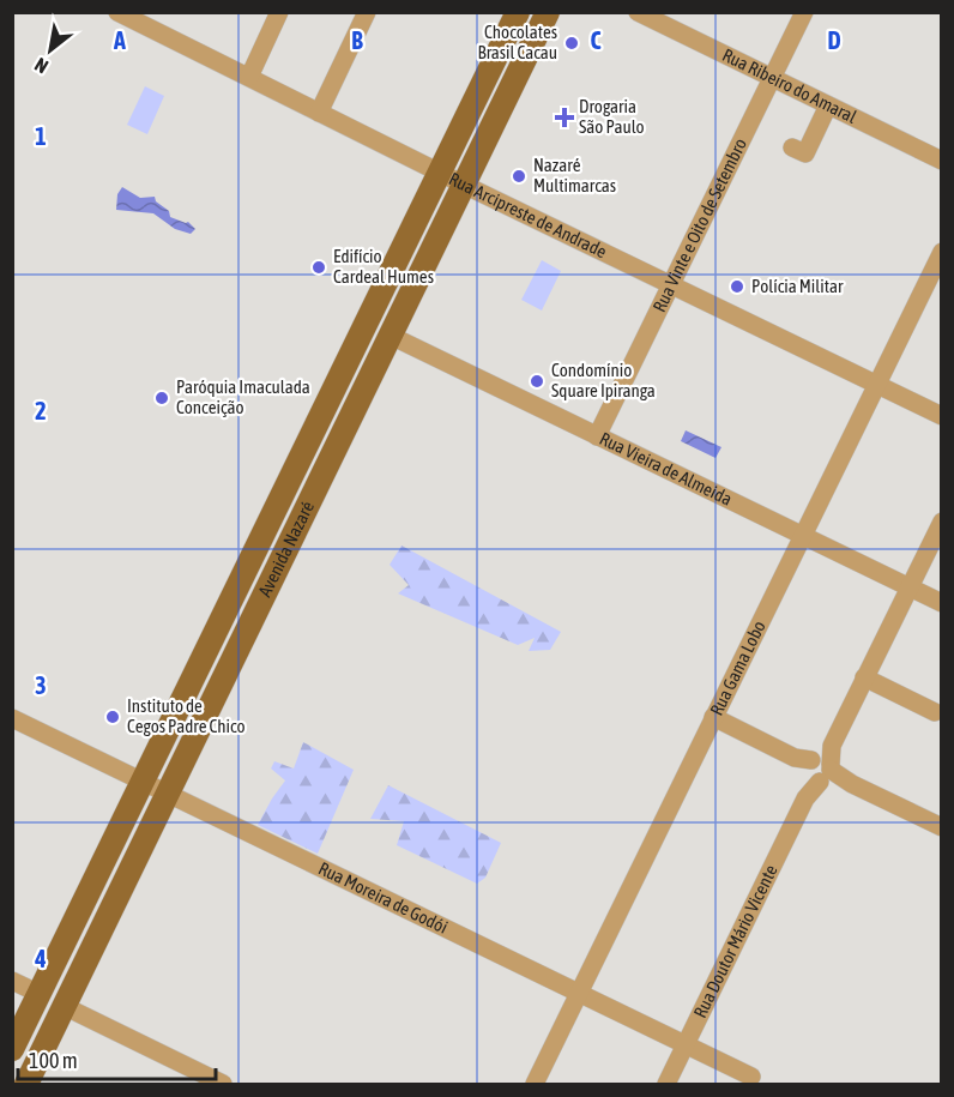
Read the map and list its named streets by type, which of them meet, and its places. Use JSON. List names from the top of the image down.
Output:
{
  "streets": {
    "main road": ["Avenida Nazaré"],
    "street": [
      "Rua Ribeiro do Amaral",
      "Rua Arcipreste de Andrade",
      "Rua Vinte e Oito de Setembro",
      "Rua Vieira de Almeida",
      "Rua Gama Lobo",
      "Rua Moreira de Godói",
      "Rua Doutor Mário Vicente"
    ]
  },
  "crossings": [
    ["Rua Ribeiro do Amaral", "Rua Vinte e Oito de Setembro"],
    ["Rua Arcipreste de Andrade", "Rua Vinte e Oito de Setembro"],
    ["Rua Arcipreste de Andrade", "Avenida Nazaré"],
    ["Rua Arcipreste de Andrade", "Rua Gama Lobo"],
    ["Rua Vinte e Oito de Setembro", "Rua Vieira de Almeida"],
    ["Rua Vieira de Almeida", "Avenida Nazaré"],
    ["Rua Vieira de Almeida", "Rua Gama Lobo"],
    ["Rua Vieira de Almeida", "Rua Doutor Mário Vicente"],
    ["Avenida Nazaré", "Rua Moreira de Godói"],
    ["Rua Gama Lobo", "Rua Moreira de Godói"],
    ["Rua Moreira de Godói", "Rua Doutor Mário Vicente"]
  ],
  "places": {
    "other": [
      "Chocolates Brasil Cacau",
      "Nazaré Multimarcas",
      "Edifício Cardeal Humes",
      "Polícia Militar",
      "Condomínio Square Ipiranga",
      "Paróquia Imaculada Conceição",
      "Instituto de Cegos Padre Chico"
    ],
    "health": ["Drogaria São Paulo"]
  },
  "scale_bar": "100 m",
  "north": "bottom left",
  "grid": {
    "columns": [
      "A",
      "B",
      "C",
      "D"
    ],
    "rows": [
      "1",
      "2",
      "3",
      "4"
    ]
  }
}
